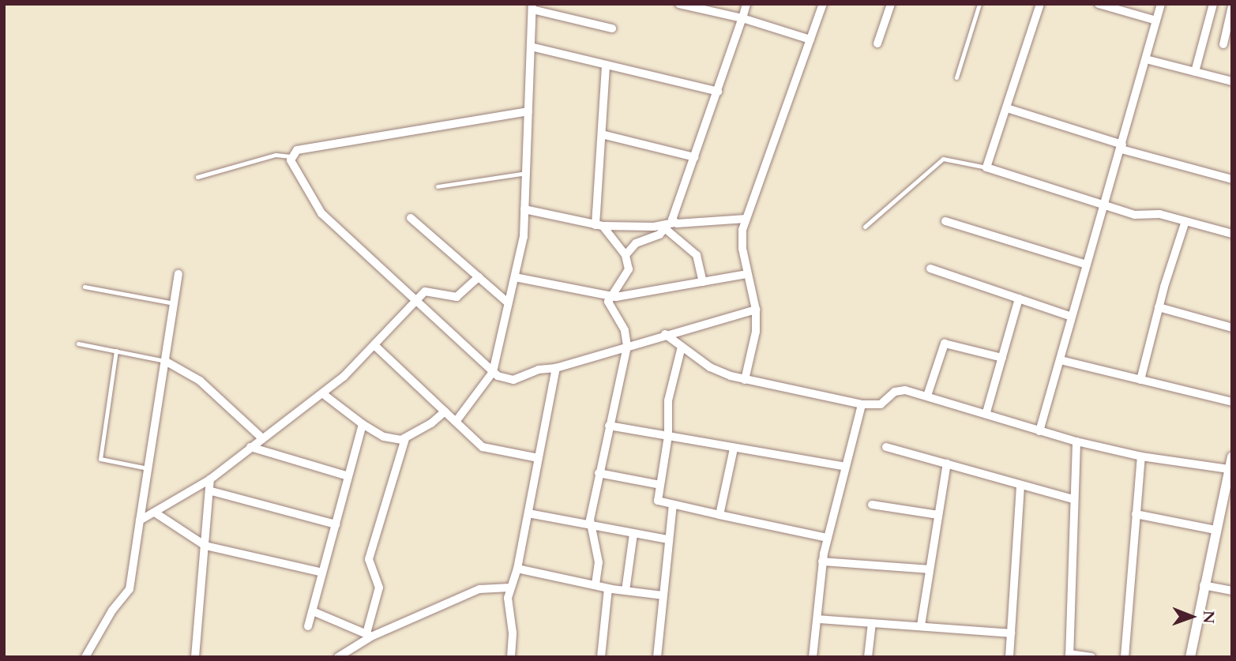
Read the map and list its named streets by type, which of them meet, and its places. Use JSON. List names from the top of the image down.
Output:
{
  "north": "right"
}
